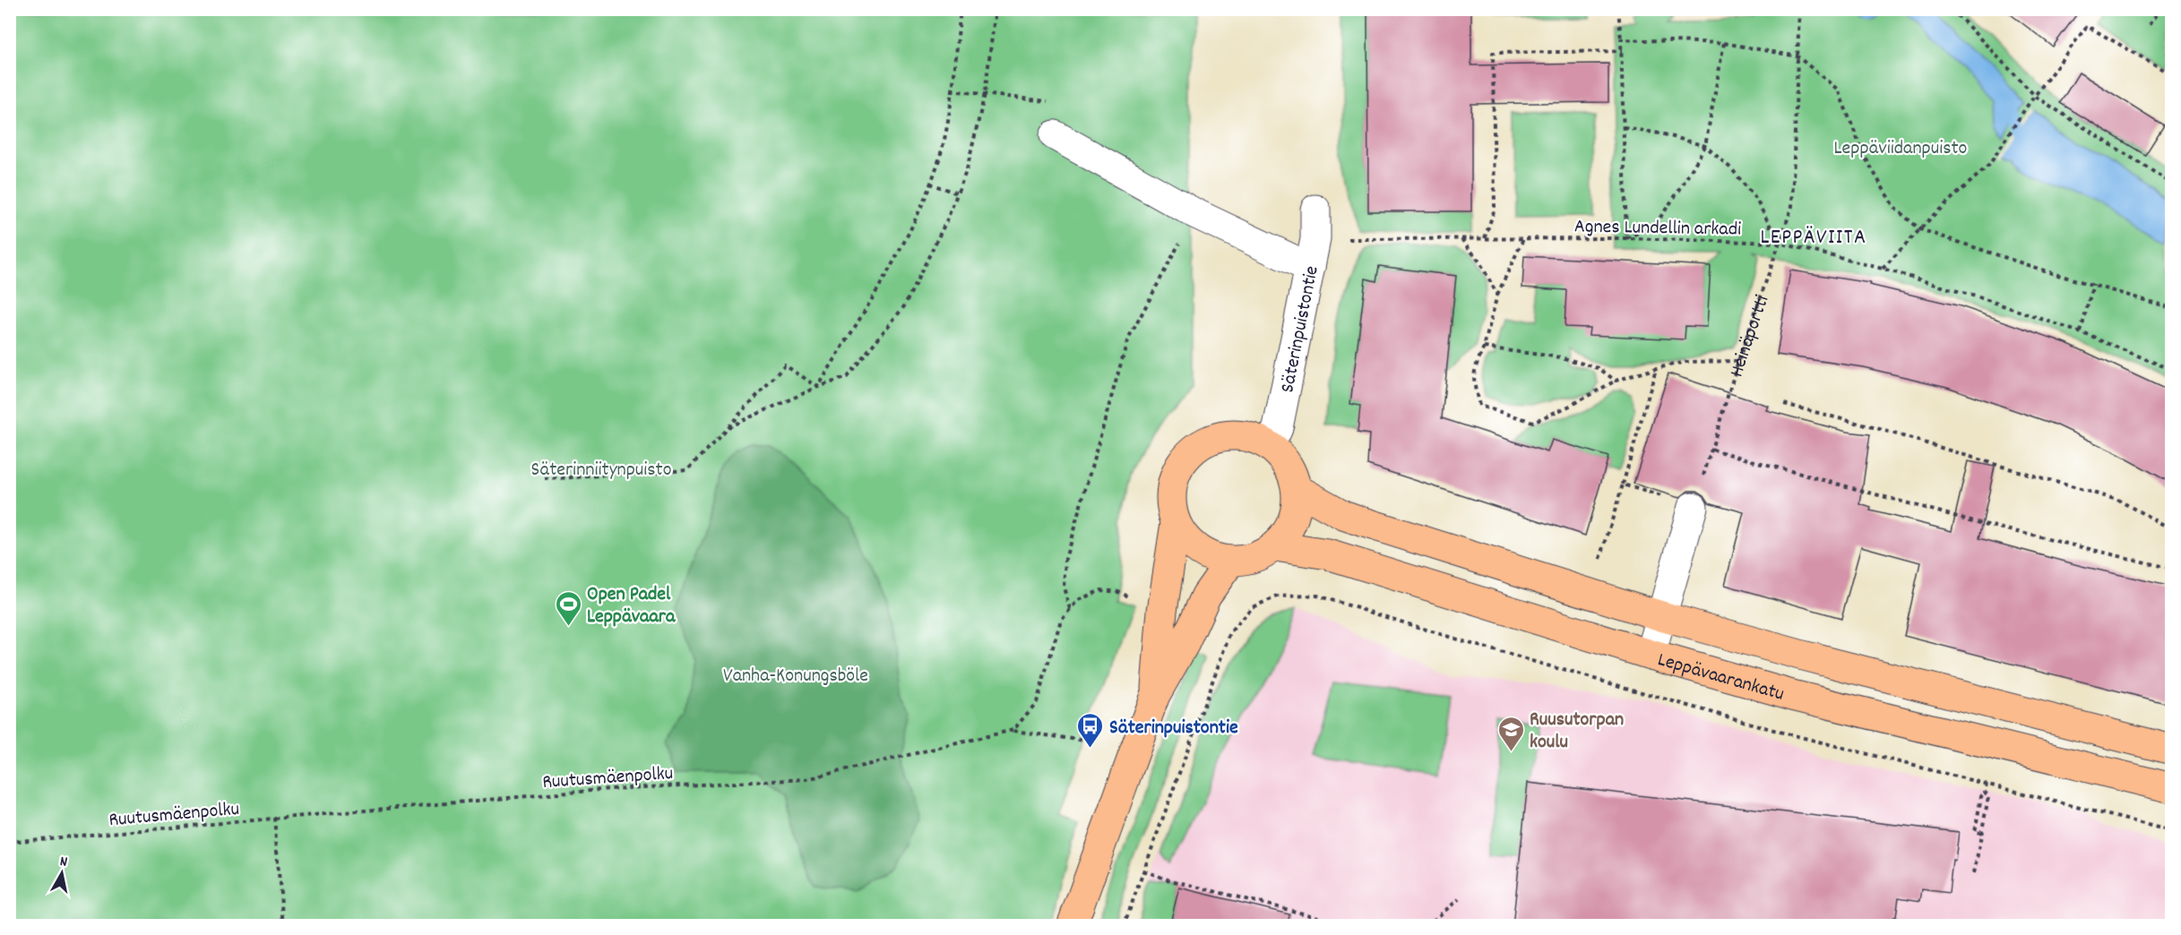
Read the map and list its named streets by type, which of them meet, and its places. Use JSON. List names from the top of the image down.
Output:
{
  "streets": {
    "main road": ["Leppävaarankatu"],
    "street": ["Säterinpuistontie"],
    "path": ["Agnes Lundellin arkadi", "Heinäportti", "Ruutusmäenpolku"]
  },
  "crossings": [
    ["Agnes Lundellin arkadi", "Säterinpuistontie"],
    ["Agnes Lundellin arkadi", "Heinäportti"],
    ["Säterinpuistontie", "Leppävaarankatu"]
  ],
  "districts": ["LEPPÄVIITA"],
  "parks": ["Leppäviidanpuisto", "Säterinniitynpuisto", "Vanha-Konungsböle"],
  "places": {
    "sports": ["Open Padel Leppävaara"],
    "bus stop": ["Säterinpuistontie"],
    "school or university": ["Ruusutorpan koulu"]
  },
  "north": "top"
}
